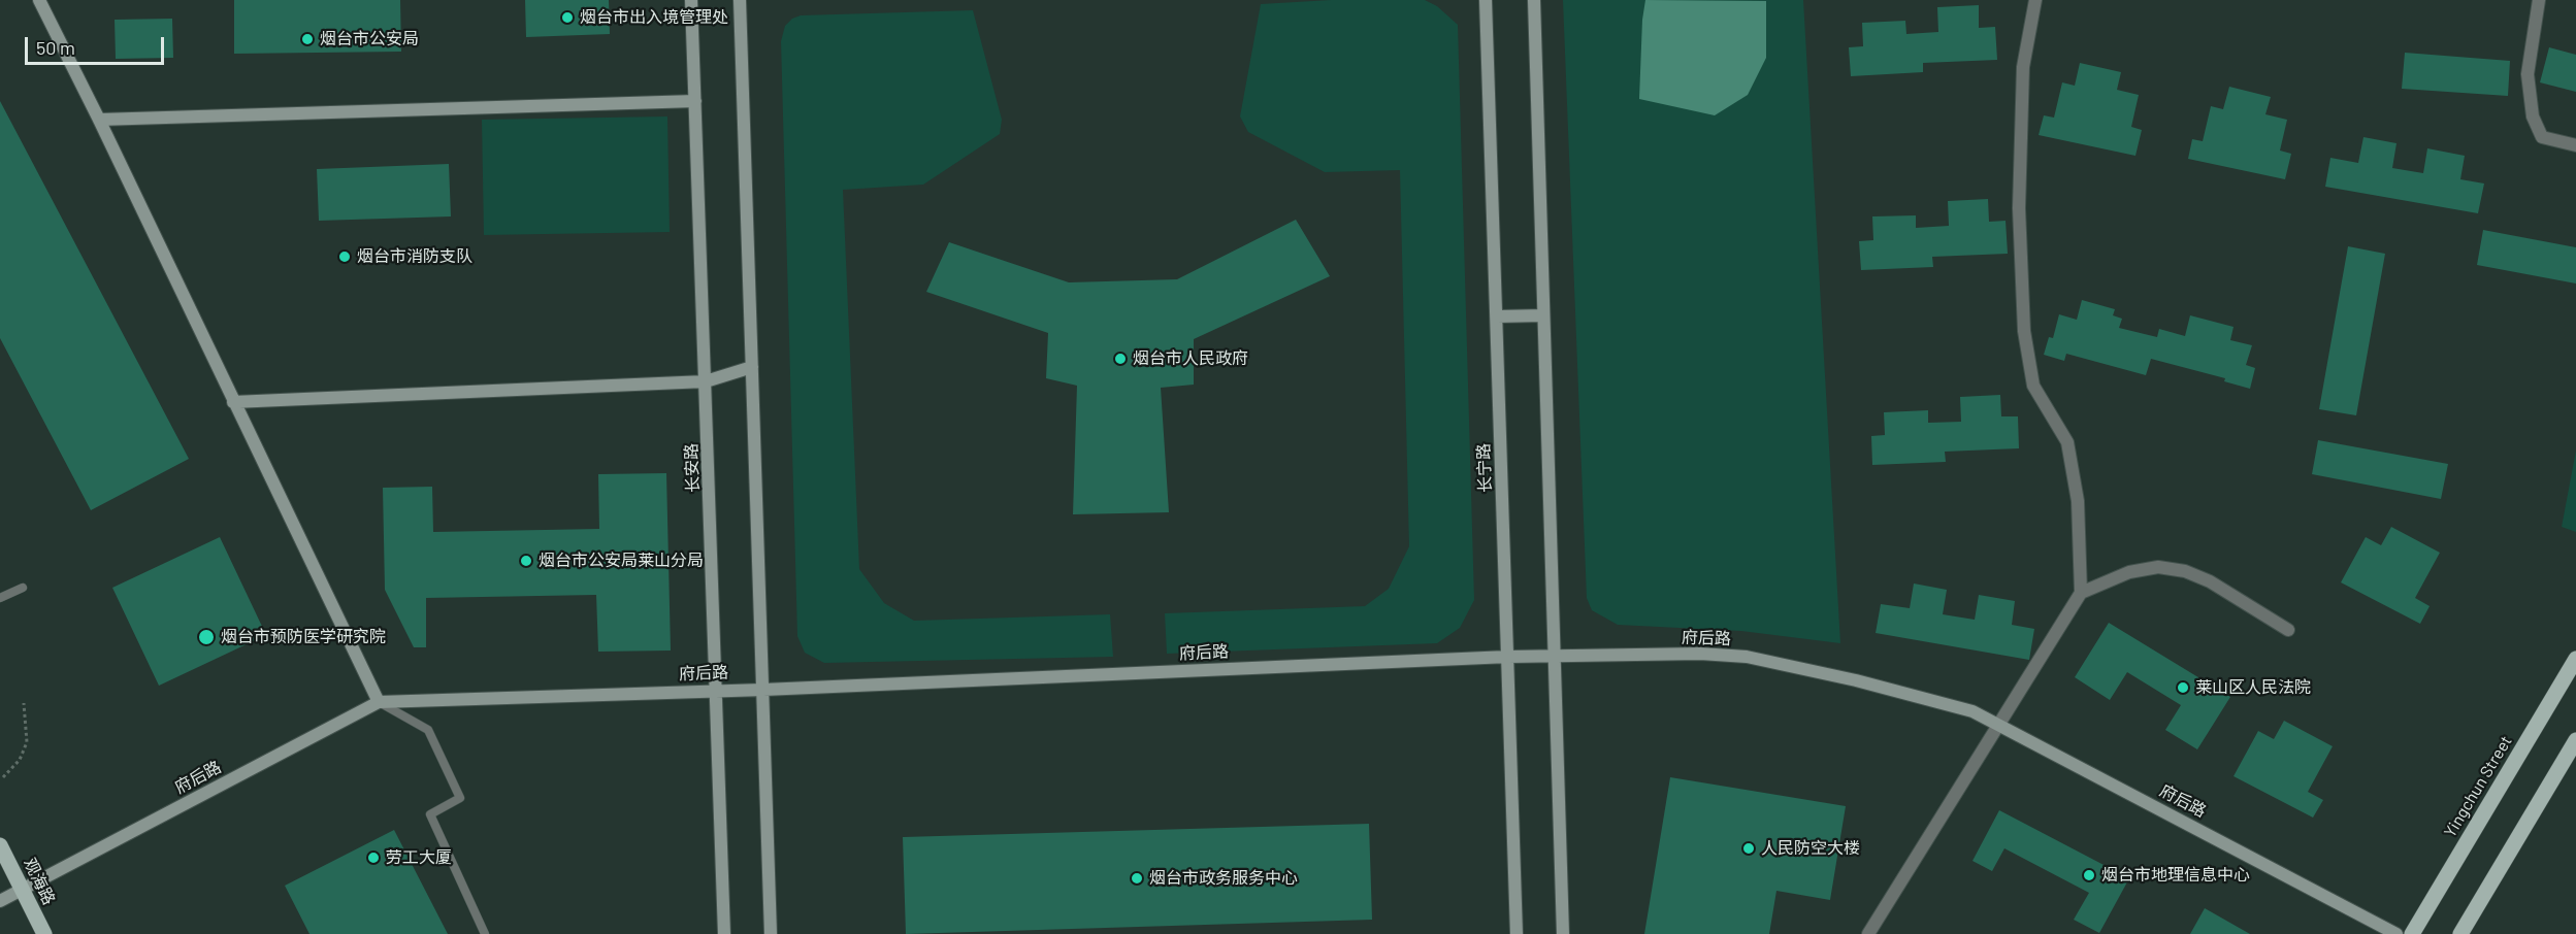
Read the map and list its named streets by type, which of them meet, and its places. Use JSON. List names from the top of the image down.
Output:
{
  "streets": {
    "main road": ["Yingchun Street", "观海路"],
    "street": ["长安路", "长宁路", "府后路"]
  },
  "crossings": [
    ["长安路", "府后路"],
    ["长宁路", "府后路"],
    ["府后路", "观海路"]
  ],
  "places": [
    "烟台市出入境管理处",
    "烟台市公安局",
    "烟台市消防支队",
    "烟台市人民政府",
    "烟台市公安局莱山分局",
    "烟台市预防医学研究院",
    "莱山区人民法院",
    "人民防空大楼",
    "劳工大厦",
    "烟台市地理信息中心",
    "烟台市政务服务中心"
  ],
  "scale_bar": "50 m"
}
